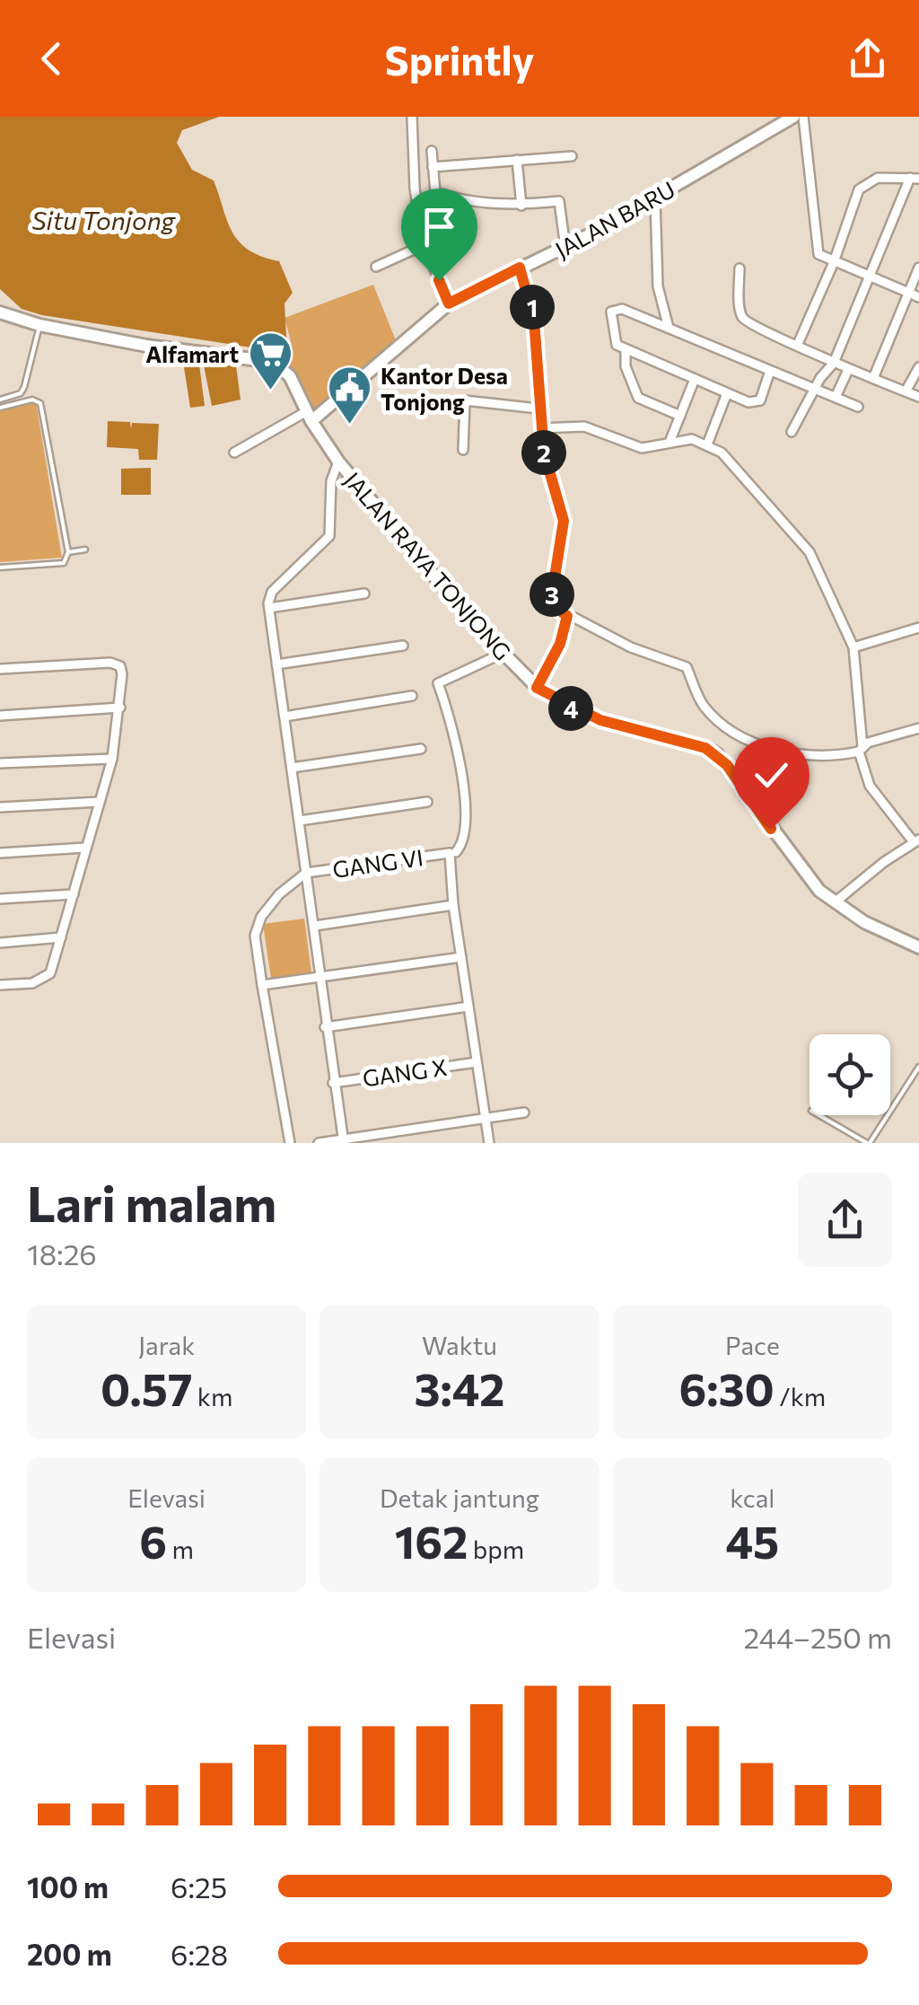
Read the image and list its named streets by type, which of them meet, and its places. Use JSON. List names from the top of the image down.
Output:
{
  "streets": {
    "main road": ["JALAN BARU", "JALAN RAYA TONJONG"],
    "street": ["GANG VI", "GANG X"]
  },
  "crossings": [
    ["JALAN BARU", "JALAN RAYA TONJONG"]
  ],
  "water": ["Situ Tonjong"],
  "places": {
    "supermarket": ["Alfamart"],
    "public building": ["Kantor Desa Tonjong"]
  },
  "page": {
    "header": "Sprintly",
    "pins": [
      "1",
      "2",
      "3",
      "4"
    ],
    "heading": ["Lari malam", "18:26"],
    "stats": [
      ["Jarak", "0.57 km"],
      ["Waktu", "3:42"],
      ["Pace", "6:30 /km"],
      ["Elevasi", "6 m"],
      ["Detak jantung", "162 bpm"],
      ["kcal", "45"]
    ],
    "chart": ["Elevasi", "244–250 m"],
    "list": [
      {
        "name": "100 m",
        "note": "6:25"
      },
      {
        "name": "200 m",
        "note": "6:28"
      }
    ]
  }
}
